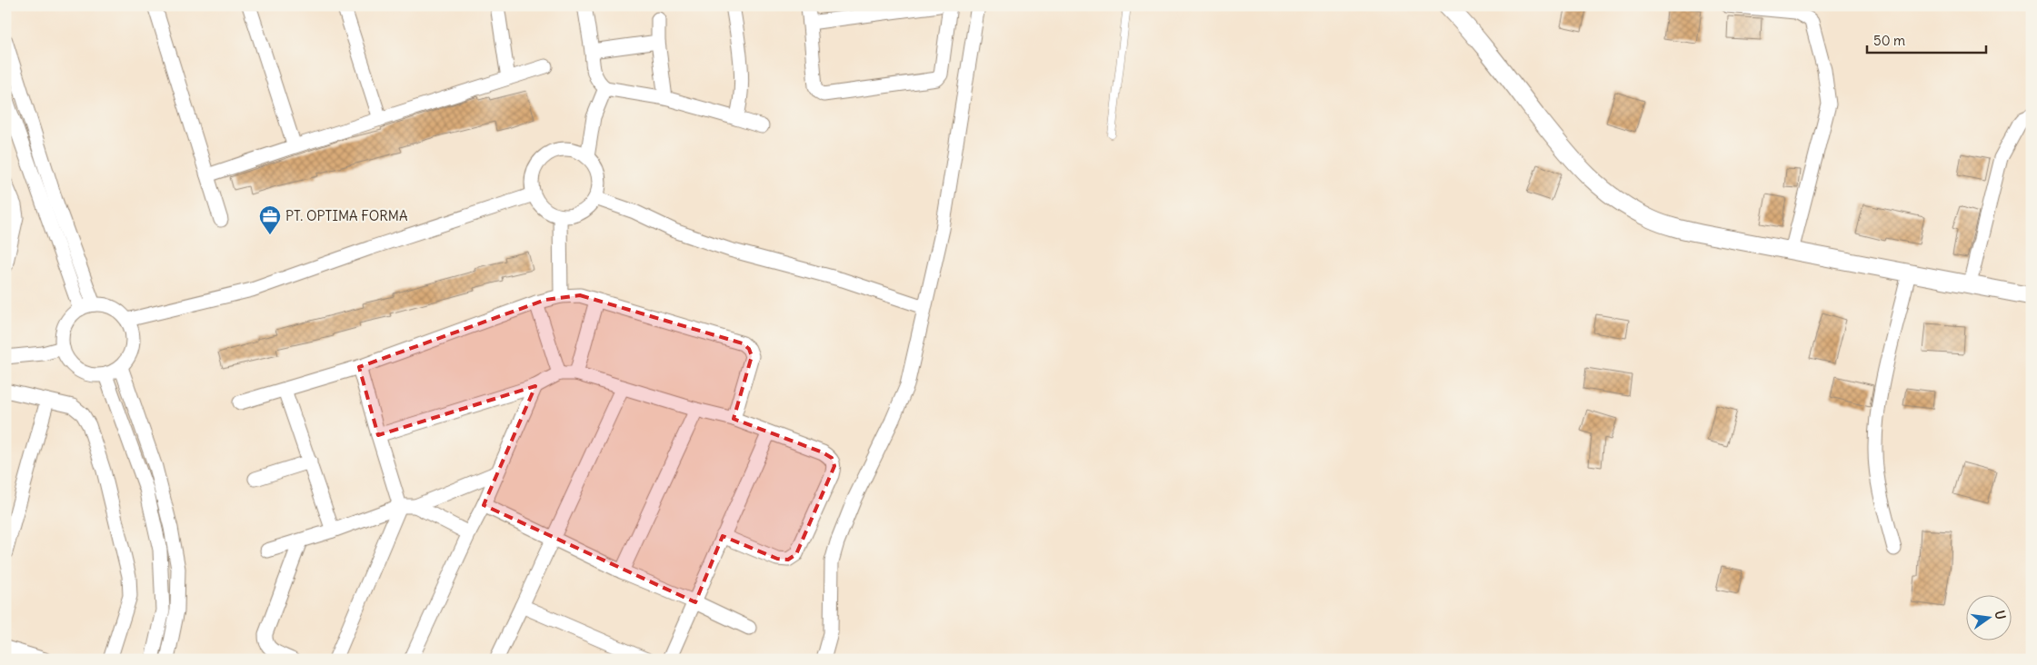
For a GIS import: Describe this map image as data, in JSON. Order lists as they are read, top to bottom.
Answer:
{
  "places": {
    "office": ["PT. OPTIMA FORMA"]
  },
  "scale_bar": "50 m",
  "north": "right"
}
